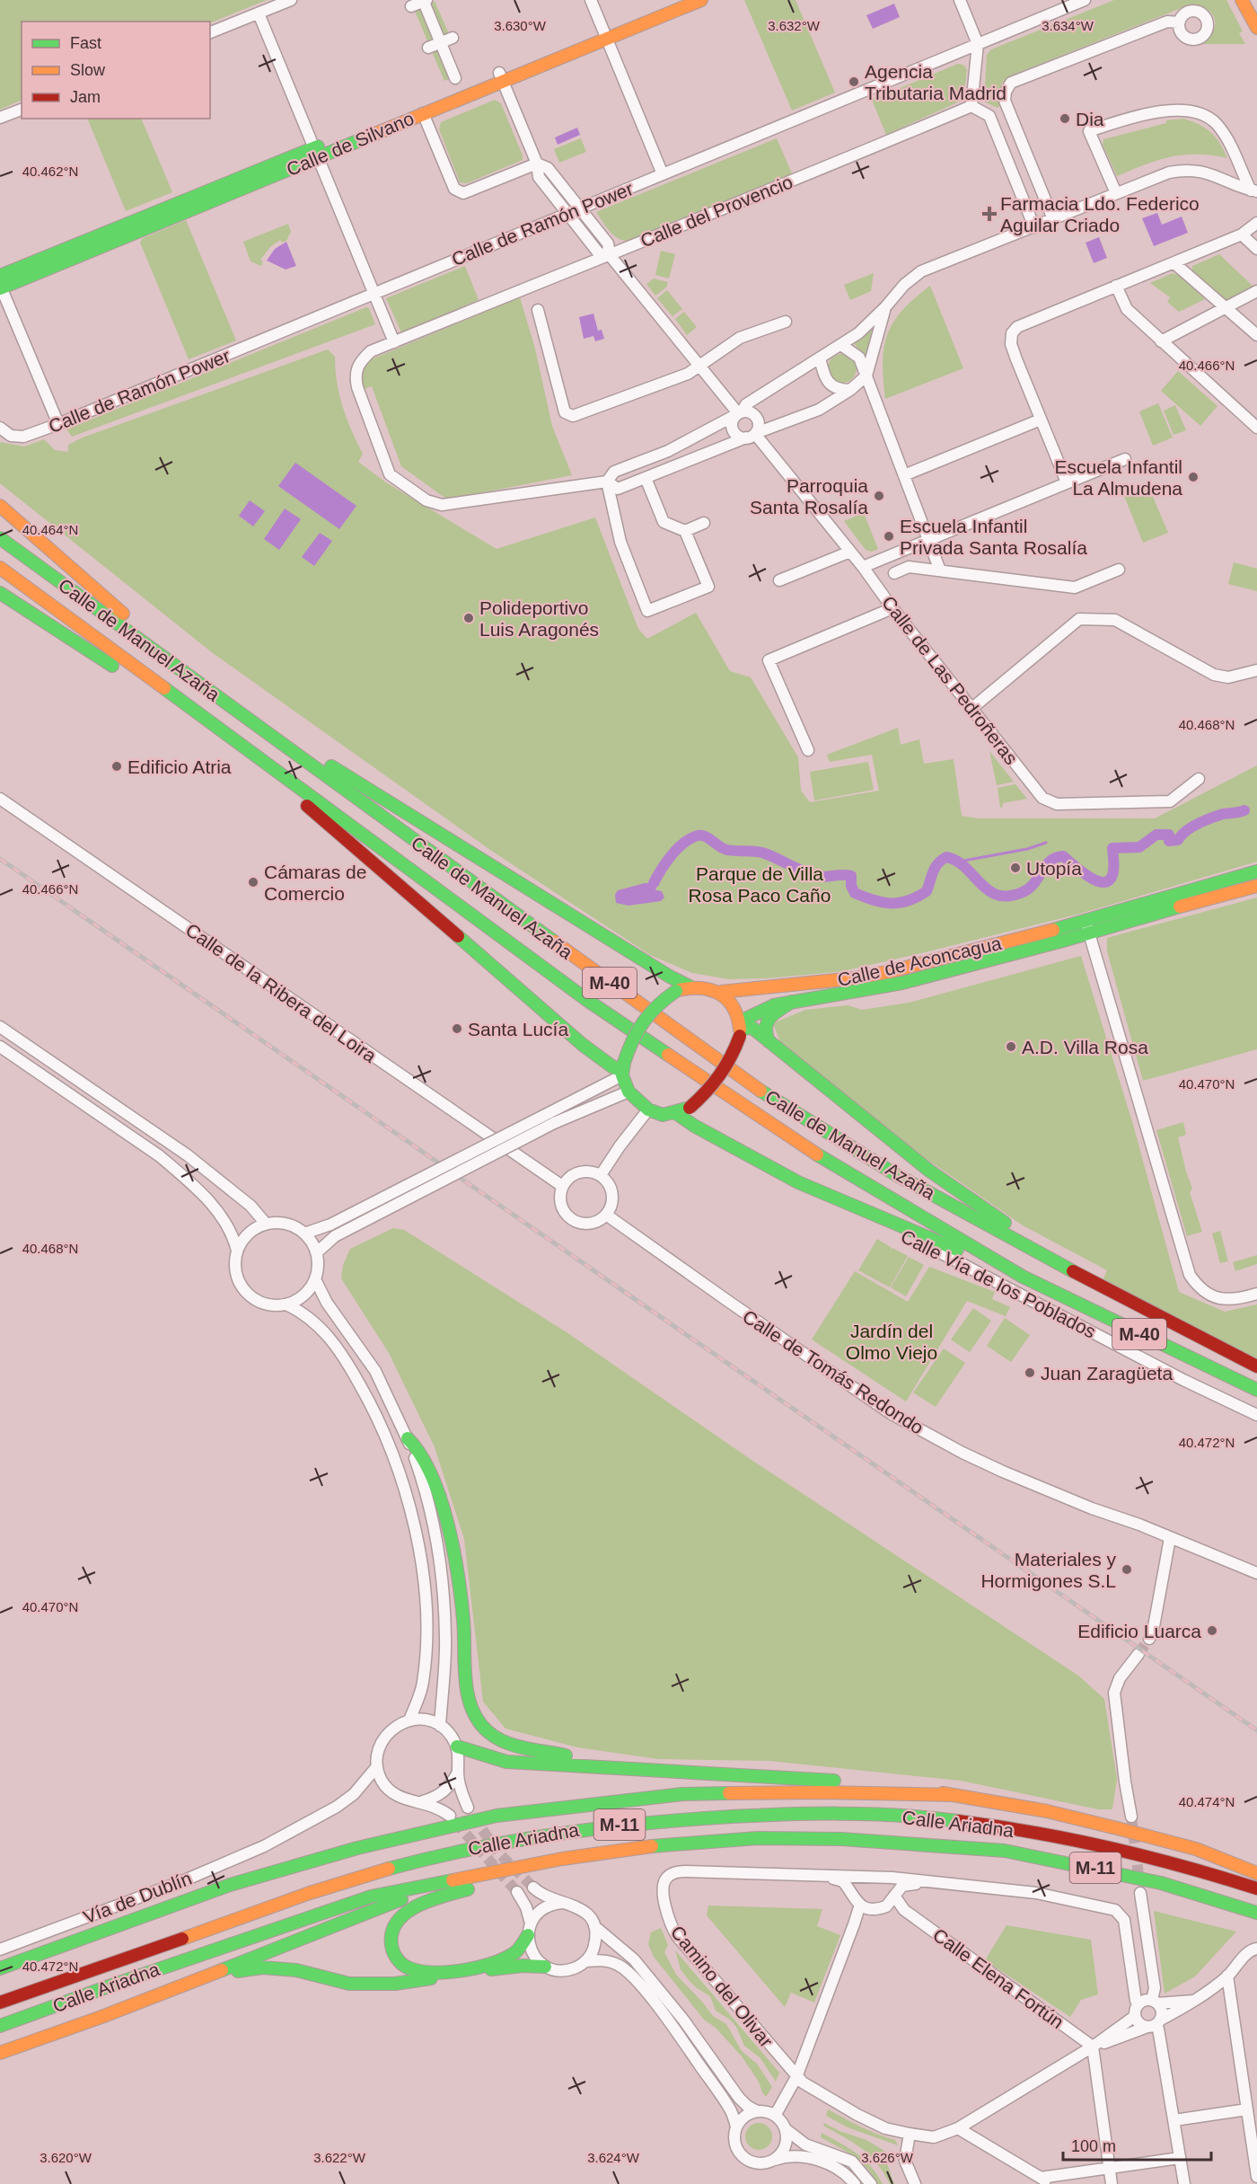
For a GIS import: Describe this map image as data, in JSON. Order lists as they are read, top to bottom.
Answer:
{
  "streets": {
    "main road": [
      "Calle de Silvano",
      "Calle de Manuel Azaña",
      "Calle de Aconcagua",
      "M-40",
      "Calle Ariadna",
      "M-11"
    ],
    "street": [
      "Calle del Provencio",
      "Calle de Ramón Power",
      "Calle de Las Pedroñeras",
      "Calle de la Ribera del Loira",
      "Calle Vía de los Poblados",
      "Calle de Tomás Redondo",
      "Vía de Dublín",
      "Calle Elena Fortún",
      "Camino del Olivar"
    ]
  },
  "crossings": [
    ["Calle de la Ribera del Loira", "Calle de Tomás Redondo"],
    ["Calle Elena Fortún", "Camino del Olivar"]
  ],
  "parks": ["Parque de Villa Rosa Paco Caño", "Jardín del Olmo Viejo"],
  "places": {
    "other": [
      "Agencia Tributaria Madrid",
      "Dia",
      "Escuela Infantil La Almudena",
      "Parroquia Santa Rosalía",
      "Escuela Infantil Privada Santa Rosalía",
      "Polideportivo Luis Aragonés",
      "Edificio Atria",
      "Utopía",
      "Cámaras de Comercio",
      "Santa Lucía",
      "A.D. Villa Rosa",
      "Juan Zaragüeta",
      "Materiales y Hormigones S.L",
      "Edificio Luarca"
    ],
    "health": ["Farmacia Ldo. Federico Aguilar Criado"]
  },
  "legend": ["Fast", "Slow", "Jam"],
  "scale_bar": "100 m",
  "coordinates": [
    "3.630°W",
    "3.632°W",
    "3.634°W",
    "40.462°N",
    "40.466°N",
    "40.464°N",
    "40.468°N",
    "40.470°N",
    "40.472°N",
    "40.474°N",
    "3.620°W",
    "3.622°W",
    "3.624°W",
    "3.626°W"
  ]
}
